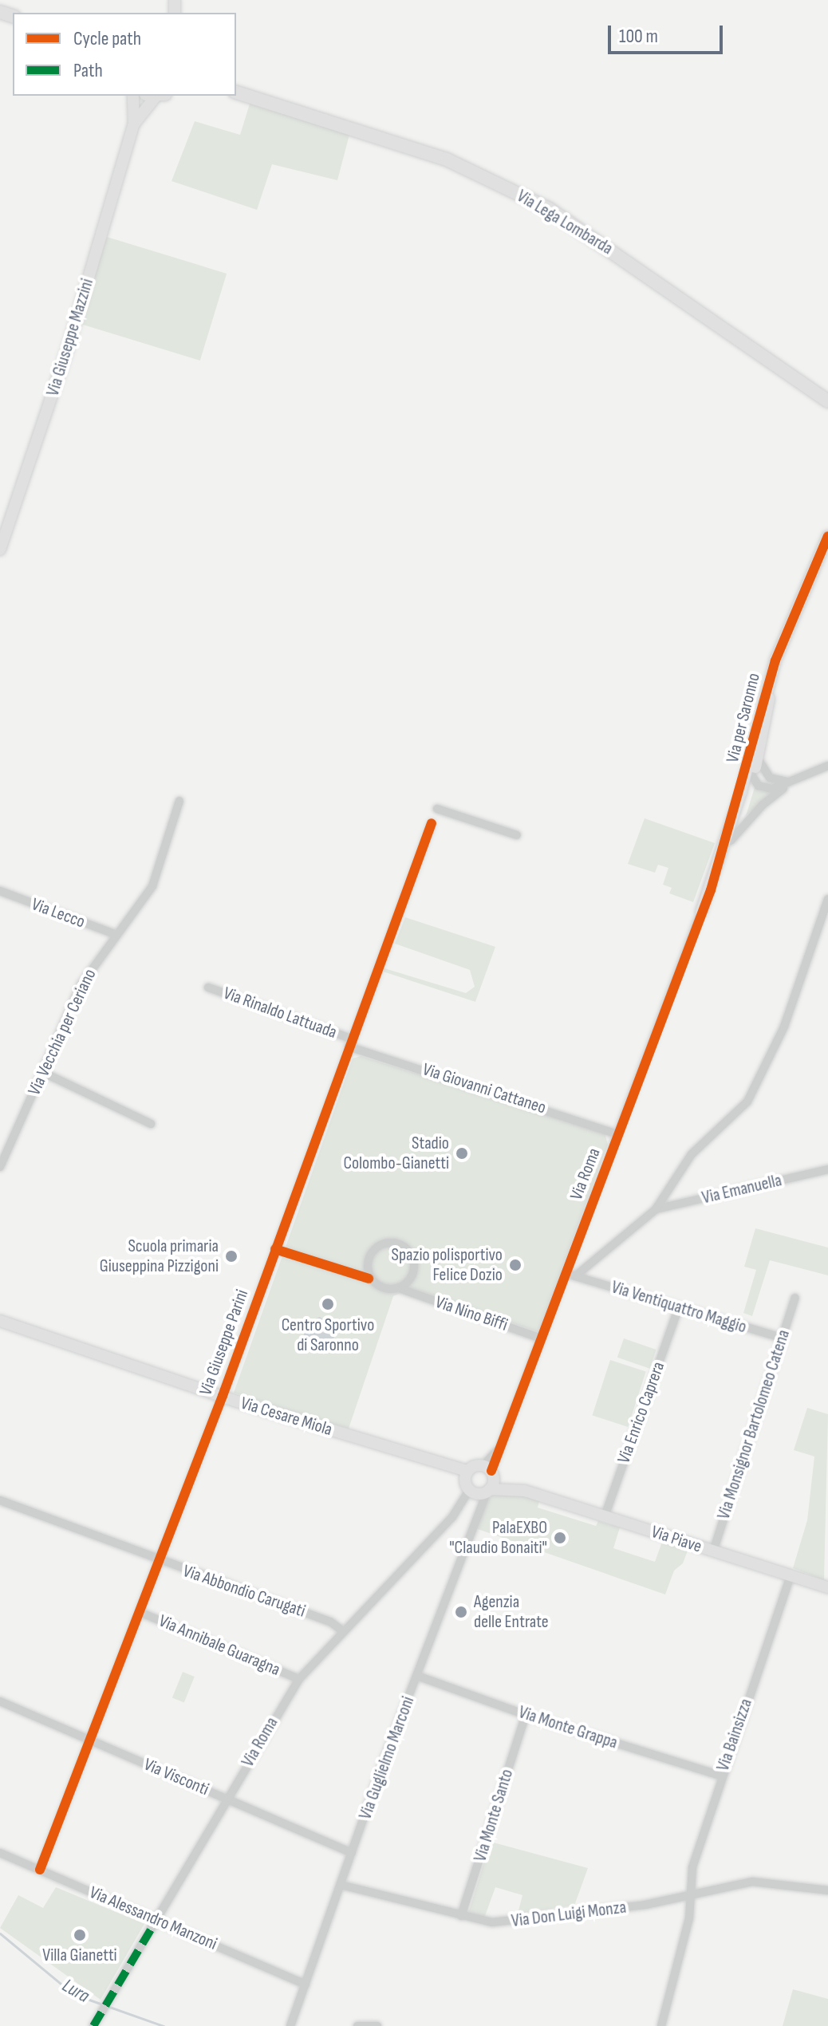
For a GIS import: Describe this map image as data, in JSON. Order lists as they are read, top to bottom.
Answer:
{
  "streets": {
    "main road": ["Via Lega Lombarda"],
    "street": [
      "Via Giuseppe Mazzini",
      "Via per Saronno",
      "Via Lecco",
      "Via Rinaldo Lattuada",
      "Via Vecchia per Ceriano",
      "Via Giovanni Cattaneo",
      "Via Roma",
      "Via Emanuella",
      "Via Ventiquattro Maggio",
      "Via Nino Biffi",
      "Via Giuseppe Parini",
      "Via Enrico Caprera",
      "Via Cesare Miola",
      "Via Monsignor Bartolomeo Catena",
      "Via Piave",
      "Via Abbondio Carugati",
      "Via Annibale Guaragna",
      "Via Monte Grappa",
      "Via Bainsizza",
      "Via Guglielmo Marconi",
      "Via Visconti",
      "Via Monte Santo",
      "Via Don Luigi Monza",
      "Via Alessandro Manzoni"
    ]
  },
  "crossings": [
    ["Via per Saronno", "Via Roma"],
    ["Via Lecco", "Via Vecchia per Ceriano"],
    ["Via Rinaldo Lattuada", "Via Giovanni Cattaneo"],
    ["Via Rinaldo Lattuada", "Via Giuseppe Parini"],
    ["Via Giovanni Cattaneo", "Via Roma"],
    ["Via Giovanni Cattaneo", "Via Giuseppe Parini"],
    ["Via Roma", "Via Ventiquattro Maggio"],
    ["Via Roma", "Via Nino Biffi"],
    ["Via Roma", "Via Piave"],
    ["Via Roma", "Via Abbondio Carugati"],
    ["Via Roma", "Via Annibale Guaragna"],
    ["Via Roma", "Via Visconti"],
    ["Via Roma", "Via Alessandro Manzoni"],
    ["Via Ventiquattro Maggio", "Via Enrico Caprera"],
    ["Via Ventiquattro Maggio", "Via Monsignor Bartolomeo Catena"],
    ["Via Nino Biffi", "Via Giuseppe Parini"],
    ["Via Giuseppe Parini", "Via Cesare Miola"],
    ["Via Giuseppe Parini", "Via Abbondio Carugati"],
    ["Via Giuseppe Parini", "Via Annibale Guaragna"],
    ["Via Giuseppe Parini", "Via Visconti"],
    ["Via Giuseppe Parini", "Via Alessandro Manzoni"],
    ["Via Enrico Caprera", "Via Piave"],
    ["Via Monsignor Bartolomeo Catena", "Via Piave"],
    ["Via Piave", "Via Bainsizza"],
    ["Via Piave", "Via Guglielmo Marconi"],
    ["Via Monte Grappa", "Via Bainsizza"],
    ["Via Monte Grappa", "Via Guglielmo Marconi"],
    ["Via Monte Grappa", "Via Monte Santo"],
    ["Via Bainsizza", "Via Don Luigi Monza"],
    ["Via Guglielmo Marconi", "Via Visconti"],
    ["Via Guglielmo Marconi", "Via Don Luigi Monza"],
    ["Via Guglielmo Marconi", "Via Alessandro Manzoni"],
    ["Via Monte Santo", "Via Don Luigi Monza"]
  ],
  "water": ["Lura"],
  "places": [
    "Stadio Colombo-Gianetti",
    "Scuola primaria Giuseppina Pizzigoni",
    "Spazio polisportivo Felice Dozio",
    "Centro Sportivo di Saronno",
    "PalaEXBO \"Claudio Bonaiti\"",
    "Agenzia delle Entrate",
    "Villa Gianetti"
  ],
  "legend": ["Cycle path", "Path"],
  "scale_bar": "100 m"
}
